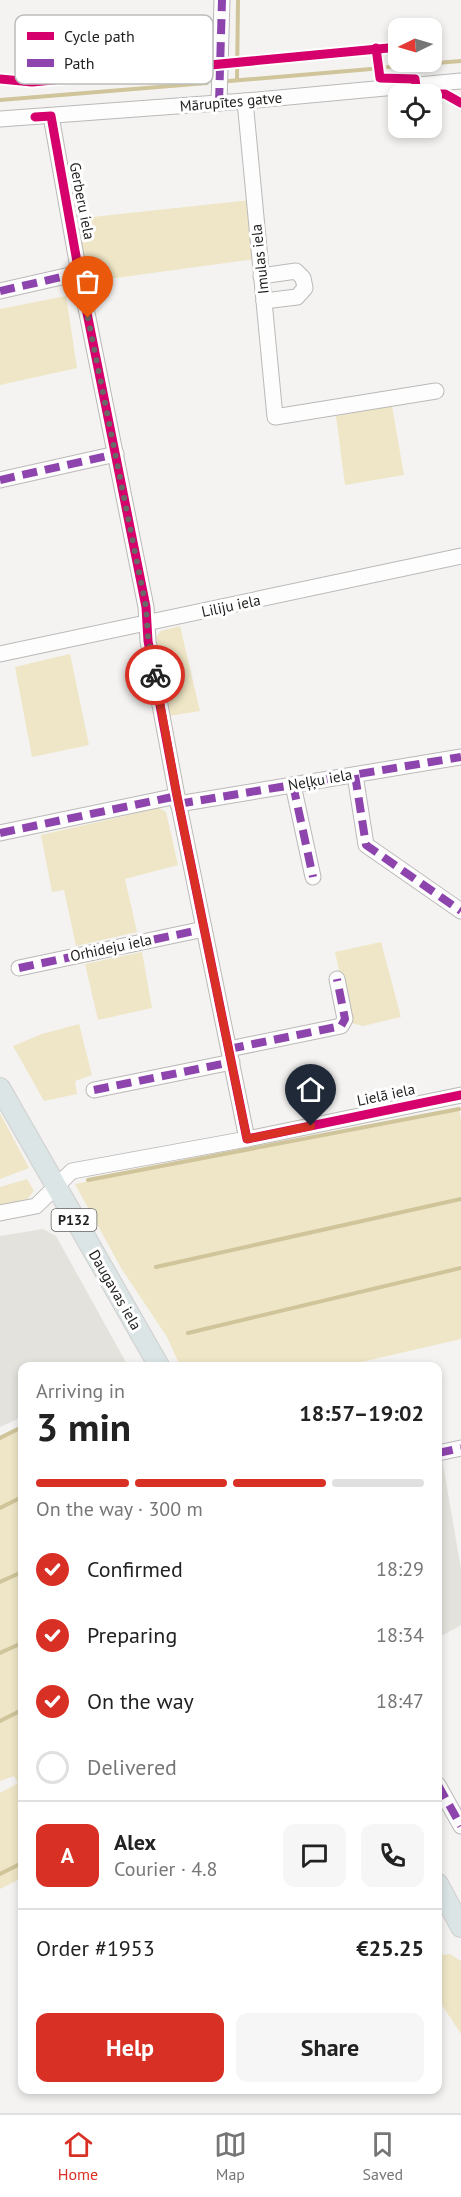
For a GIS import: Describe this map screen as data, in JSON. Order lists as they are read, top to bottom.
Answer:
{
  "streets": {
    "main road": ["P132", "Daugavas iela"],
    "street": [
      "Mārupītes gatve",
      "Gerberu iela",
      "Imulas iela",
      "Liliju iela",
      "Neļķu iela",
      "Orhideju iela",
      "Lielā iela"
    ]
  },
  "crossings": [
    ["Mārupītes gatve", "Gerberu iela"],
    ["Mārupītes gatve", "Imulas iela"],
    ["Gerberu iela", "Liliju iela"],
    ["Gerberu iela", "Neļķu iela"],
    ["Gerberu iela", "Orhideju iela"],
    ["Gerberu iela", "Lielā iela"],
    ["Lielā iela", "Daugavas iela"]
  ],
  "legend": ["Cycle path", "Path"],
  "north": "left",
  "page": {
    "heading": ["3 min", "Arriving in", "18:57–19:02"],
    "panel": [
      "Alex",
      "Courier · 4.8",
      "Order #1953",
      "€25.25"
    ],
    "bar": "On the way · 300 m",
    "list": [
      ["Confirmed", "18:29"],
      ["Preparing", "18:34"],
      ["On the way", "18:47"],
      "Delivered"
    ],
    "round": "A",
    "buttons": ["Help", "Share"],
    "tabs": ["Home", "Map", "Saved"]
  }
}
